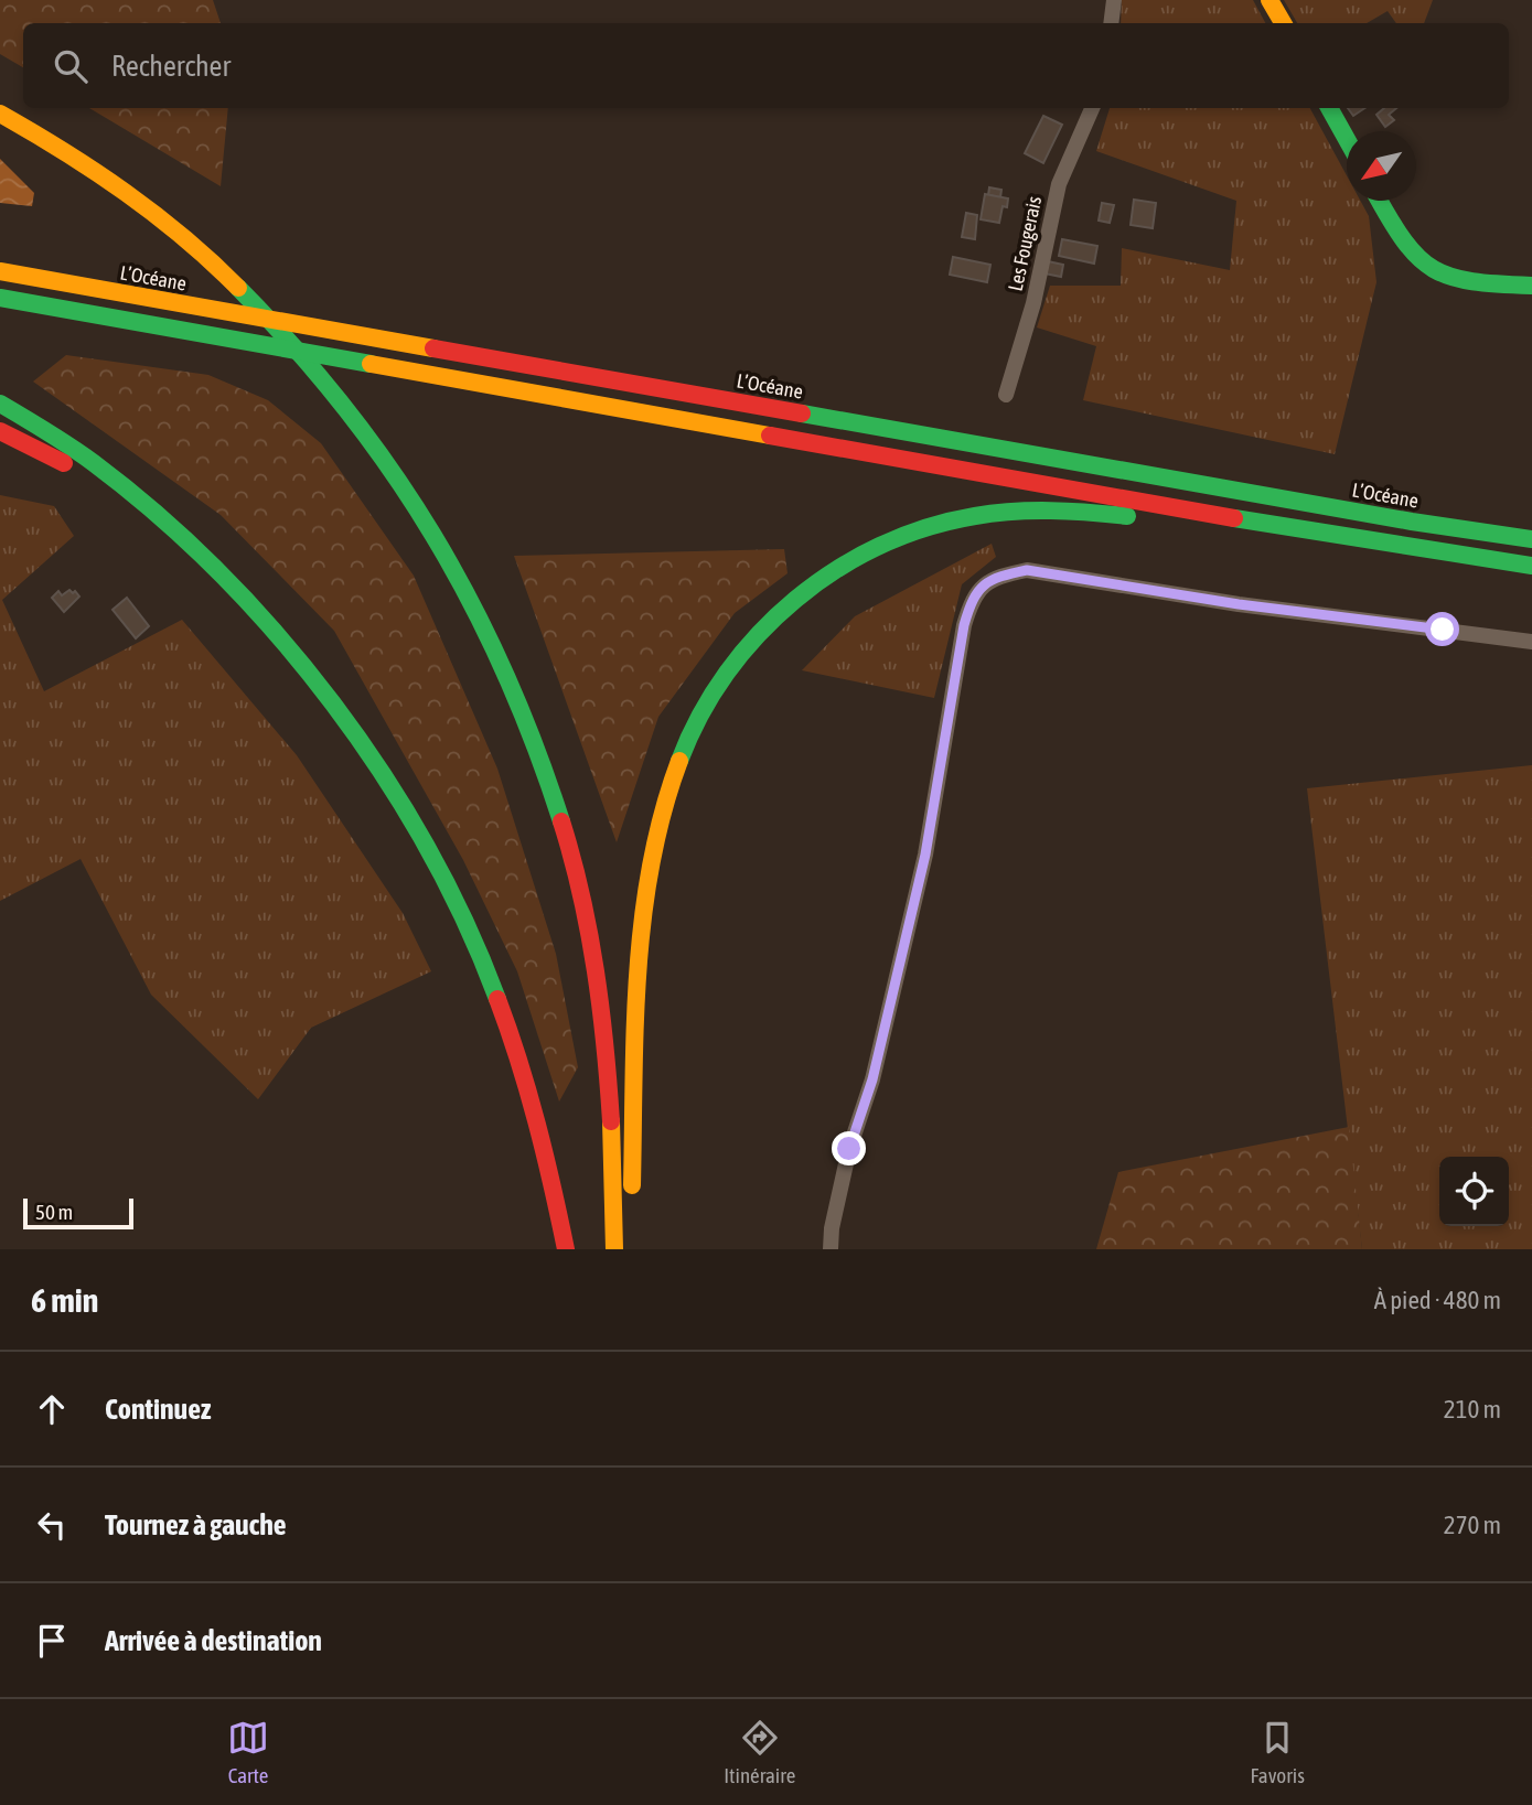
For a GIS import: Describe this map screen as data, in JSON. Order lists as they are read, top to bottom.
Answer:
{
  "streets": {
    "main road": ["L’Océane"],
    "street": ["Les Fougerais"]
  },
  "scale_bar": "50 m",
  "north": "bottom left",
  "page": {
    "search": "Rechercher",
    "scale": "50 m",
    "heading": ["6 min", "À pied · 480 m"],
    "list": [
      ["Continuez", "210 m"],
      ["Tournez à gauche", "270 m"],
      "Arrivée à destination"
    ],
    "nav": ["Carte", "Itinéraire", "Favoris"]
  }
}
